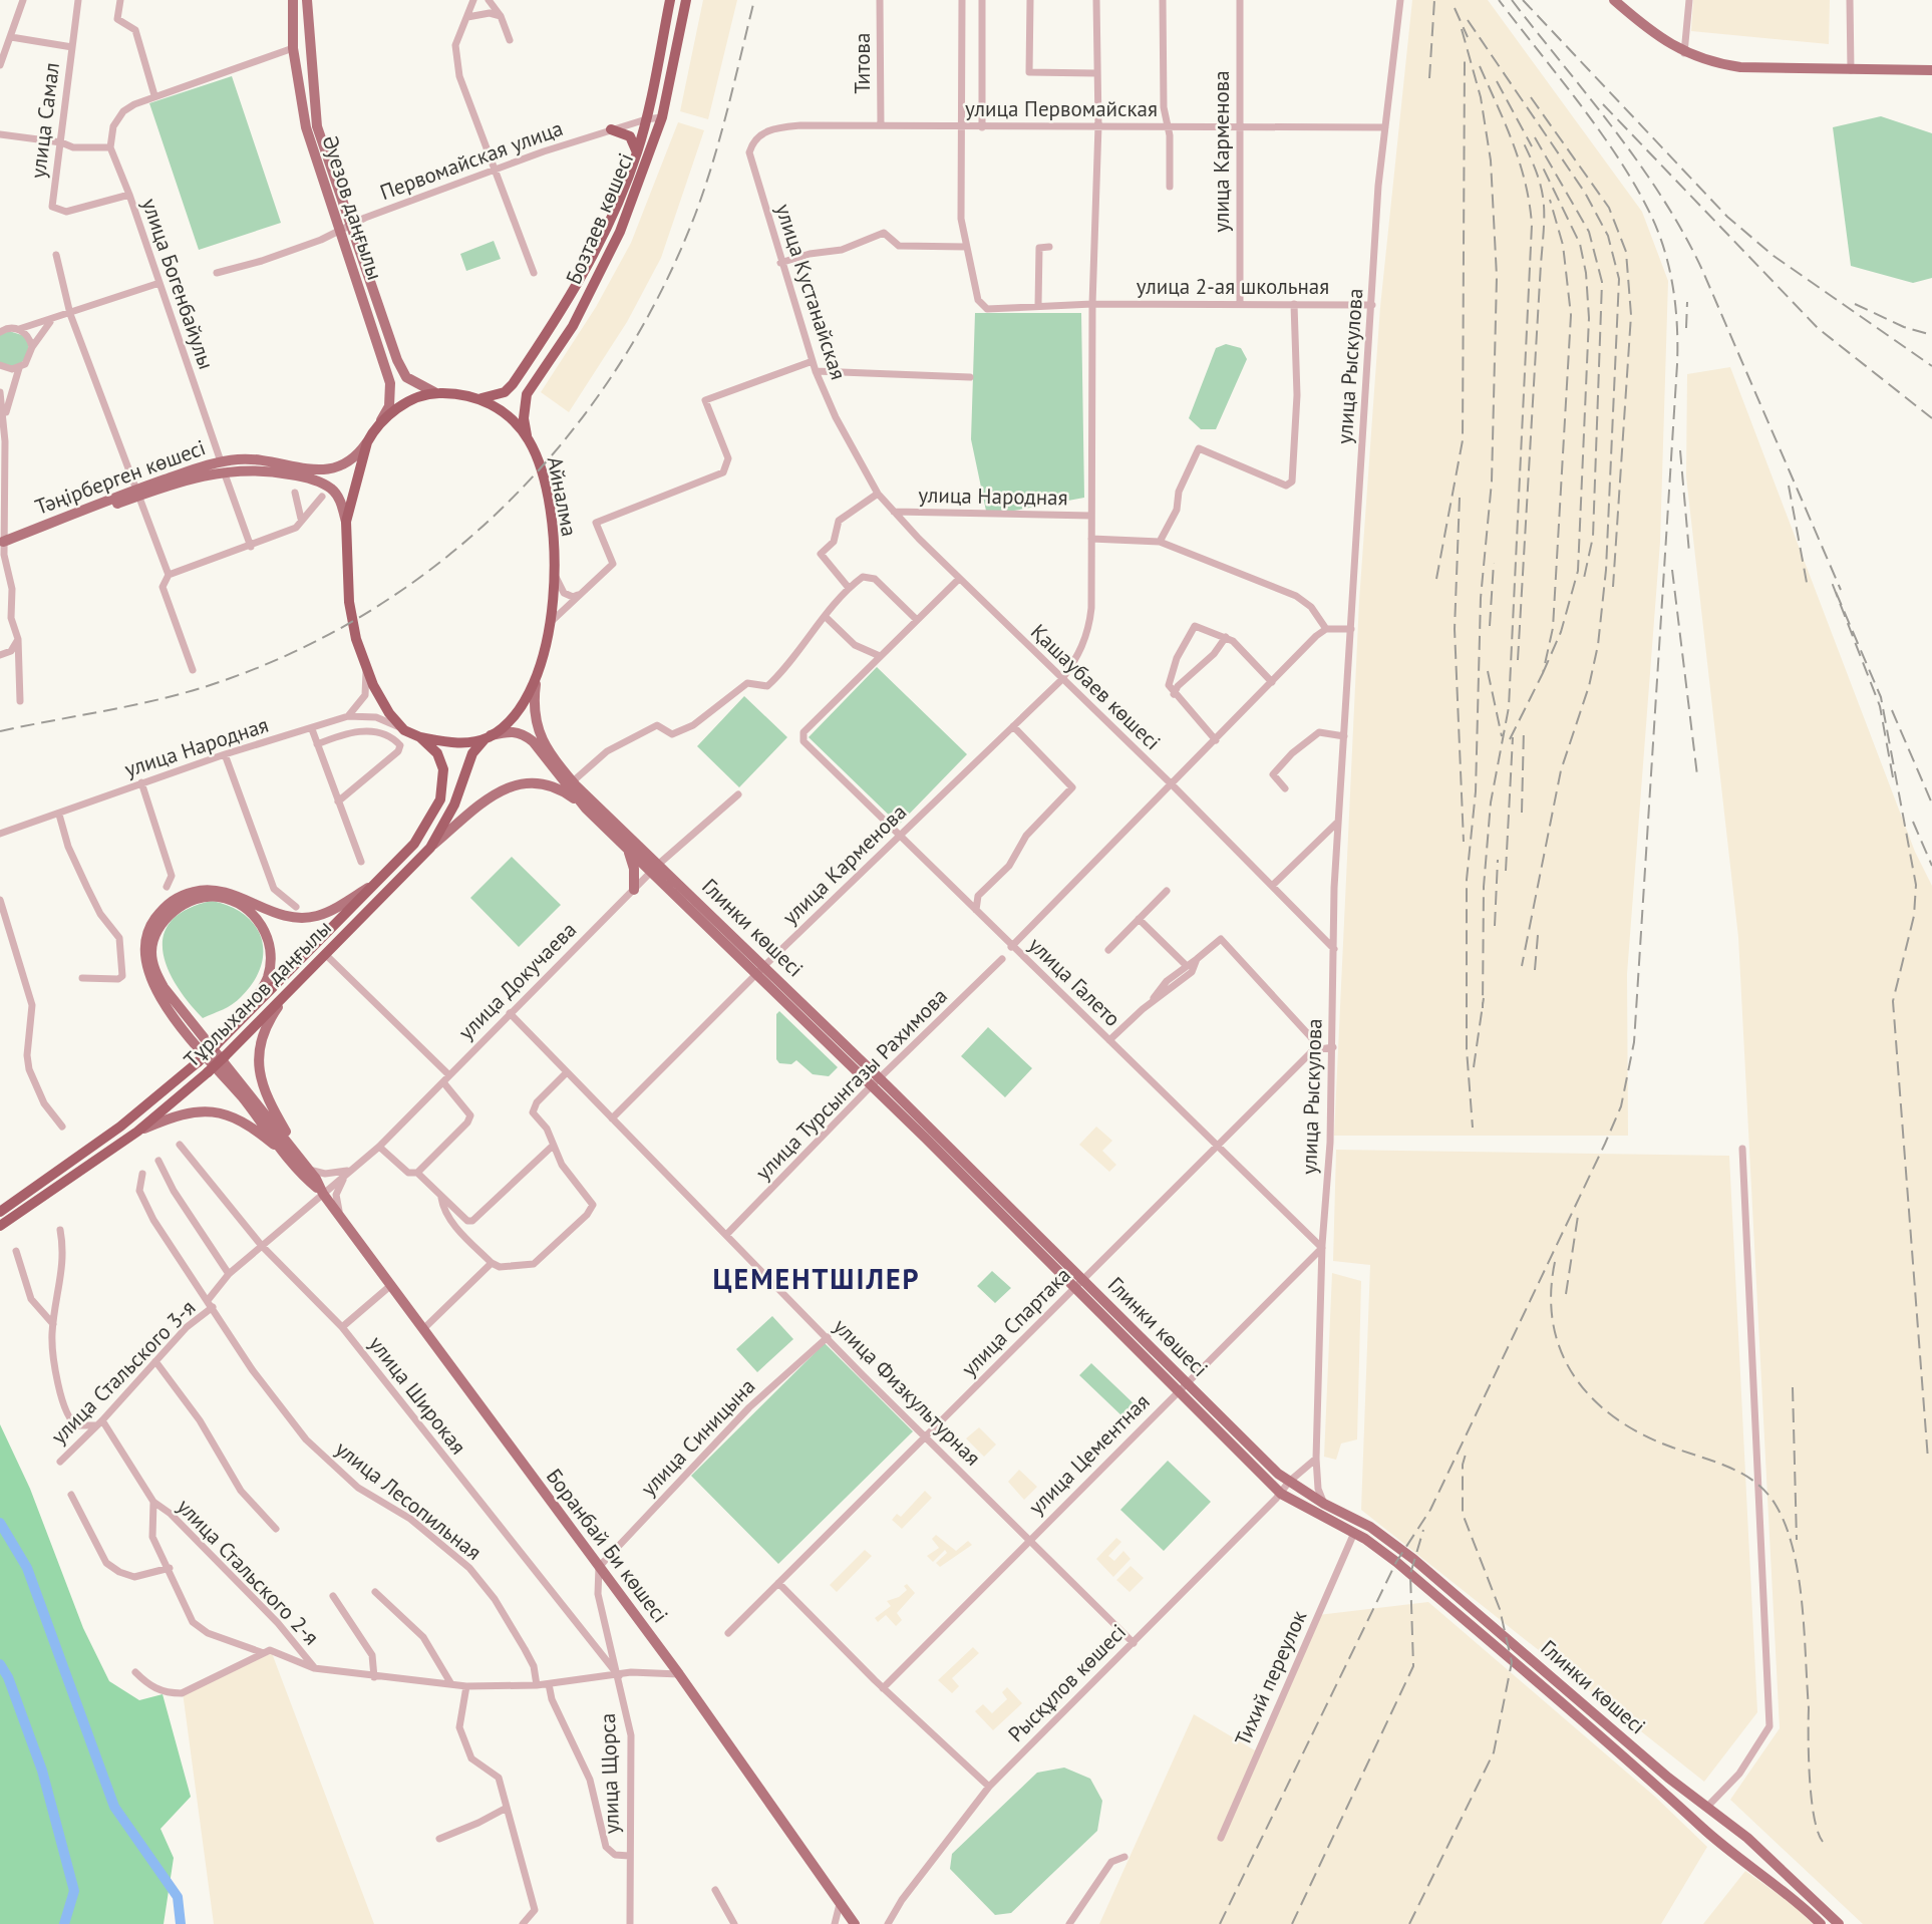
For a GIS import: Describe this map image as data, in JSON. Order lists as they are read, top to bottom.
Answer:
{
  "streets": {
    "highway": ["Бозтаев көшесі", "Айналма", "Тұрлыханов даңғылы"],
    "main road": [
      "Әуезов даңғылы",
      "Тәңірберген көшесі",
      "Глинки көшесі",
      "Боранбай Би көшесі"
    ],
    "street": [
      "Титова",
      "улица Первомайская",
      "улица Самал",
      "улица Карменова",
      "Первомайская улица",
      "улица Богенбайулы",
      "улица 2-ая школьная",
      "улица Кустанайская",
      "улица Рыскулова",
      "улица Народная",
      "Қашаубаев көшесі",
      "улица Докучаева",
      "улица Галето",
      "улица Турсынгазы Рахимова",
      "улица Спартака",
      "улица Стальского 3-я",
      "улица Физкультурная",
      "улица Широкая",
      "улица Синицына",
      "улица Цементная",
      "улица Лесопильная",
      "улица Стальского 2-я",
      "Тихий переулок",
      "Рысқұлов көшесі",
      "улица Щорса"
    ]
  },
  "crossings": [
    ["Титова", "улица Первомайская"],
    ["улица Первомайская", "улица Карменова"],
    ["улица Первомайская", "улица Кустанайская"],
    ["улица Первомайская", "улица Рыскулова"],
    ["улица Самал", "улица Богенбайулы"],
    ["улица Карменова", "улица 2-ая школьная"],
    ["улица Карменова", "улица Народная"],
    ["улица Карменова", "Қашаубаев көшесі"],
    ["улица Карменова", "Глинки көшесі"],
    ["улица Карменова", "улица Галето"],
    ["улица Карменова", "улица Физкультурная"],
    ["Первомайская улица", "Әуезов даңғылы"],
    ["Первомайская улица", "Бозтаев көшесі"],
    ["Әуезов даңғылы", "Айналма"],
    ["Бозтаев көшесі", "Айналма"],
    ["улица Богенбайулы", "Тәңірберген көшесі"],
    ["улица 2-ая школьная", "улица Рыскулова"],
    ["улица Кустанайская", "Қашаубаев көшесі"],
    ["улица Рыскулова", "Қашаубаев көшесі"],
    ["улица Рыскулова", "Глинки көшесі"],
    ["улица Рыскулова", "улица Галето"],
    ["улица Рыскулова", "улица Цементная"],
    ["Айналма", "Глинки көшесі"],
    ["Айналма", "Тұрлыханов даңғылы"],
    ["улица Народная", "Қашаубаев көшесі"],
    ["Глинки көшесі", "улица Докучаева"],
    ["Глинки көшесі", "Тұрлыханов даңғылы"],
    ["Глинки көшесі", "улица Турсынгазы Рахимова"],
    ["Глинки көшесі", "улица Спартака"],
    ["Глинки көшесі", "улица Цементная"],
    ["Глинки көшесі", "Тихий переулок"],
    ["Глинки көшесі", "Рысқұлов көшесі"],
    ["улица Докучаева", "улица Стальского 3-я"],
    ["улица Докучаева", "улица Физкультурная"],
    ["улица Докучаева", "Боранбай Би көшесі"],
    ["улица Галето", "улица Спартака"],
    ["улица Галето", "улица Цементная"],
    ["улица Турсынгазы Рахимова", "улица Физкультурная"],
    ["улица Спартака", "улица Физкультурная"],
    ["улица Стальского 3-я", "улица Широкая"],
    ["улица Стальского 3-я", "улица Лесопильная"],
    ["улица Стальского 3-я", "Боранбай Би көшесі"],
    ["улица Стальского 3-я", "улица Стальского 2-я"],
    ["улица Физкультурная", "улица Синицына"],
    ["улица Физкультурная", "улица Цементная"],
    ["улица Физкультурная", "Рысқұлов көшесі"],
    ["улица Широкая", "улица Щорса"],
    ["улица Синицына", "Боранбай Би көшесі"],
    ["улица Синицына", "улица Щорса"],
    ["Боранбай Би көшесі", "улица Щорса"]
  ],
  "districts": ["ЦЕМЕНТШІЛЕР"]
}
